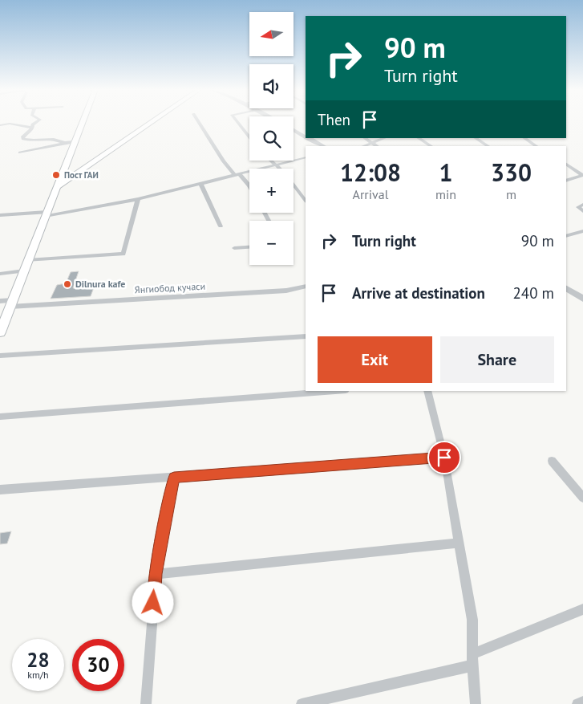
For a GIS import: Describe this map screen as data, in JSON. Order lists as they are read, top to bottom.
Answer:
{
  "streets": {
    "street": ["Янгиобод кучаси"]
  },
  "places": ["Пост ГАИ", "Dilnura kafe"],
  "north": "left",
  "page": {
    "map_buttons": ["+", "−"],
    "turn": ["90 m", "Turn right"],
    "then": "Then",
    "eta": [
      "12:08",
      "Arrival",
      "1",
      "min",
      "330",
      "m"
    ],
    "list": [
      {
        "name": "Turn right",
        "value": "90 m"
      },
      {
        "name": "Arrive at destination",
        "value": "240 m"
      }
    ],
    "buttons": ["Exit", "Share"],
    "speed": "28 km/h",
    "limit": "30"
  }
}
